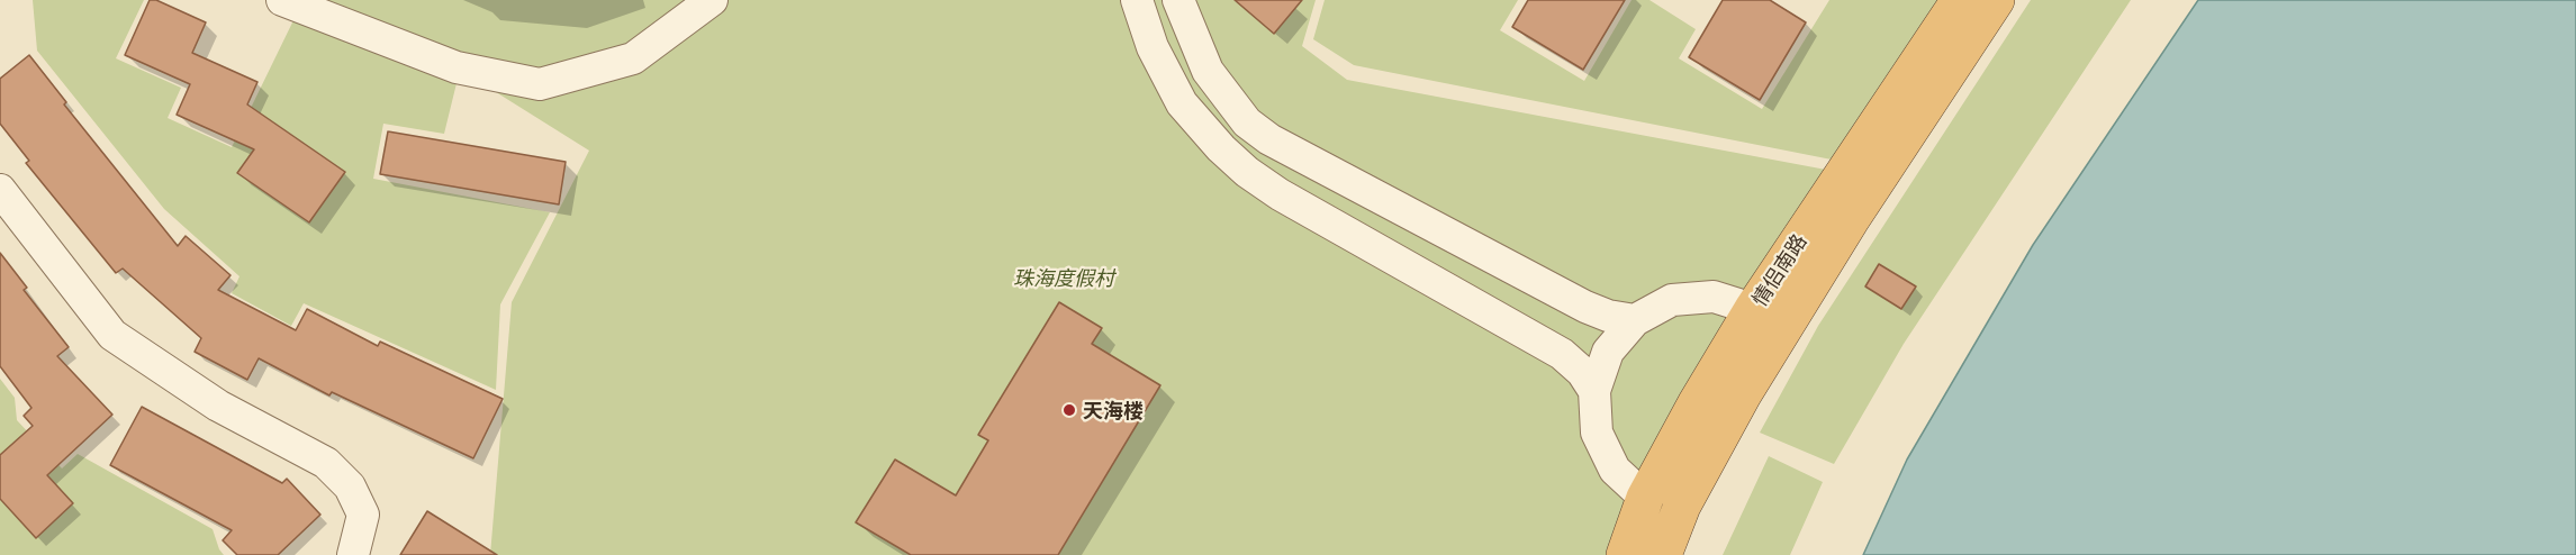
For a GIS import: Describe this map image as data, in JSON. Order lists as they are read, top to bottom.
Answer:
{
  "streets": {
    "highway": ["情侣南路"]
  },
  "parks": ["珠海度假村"],
  "places": ["天海楼"]
}
